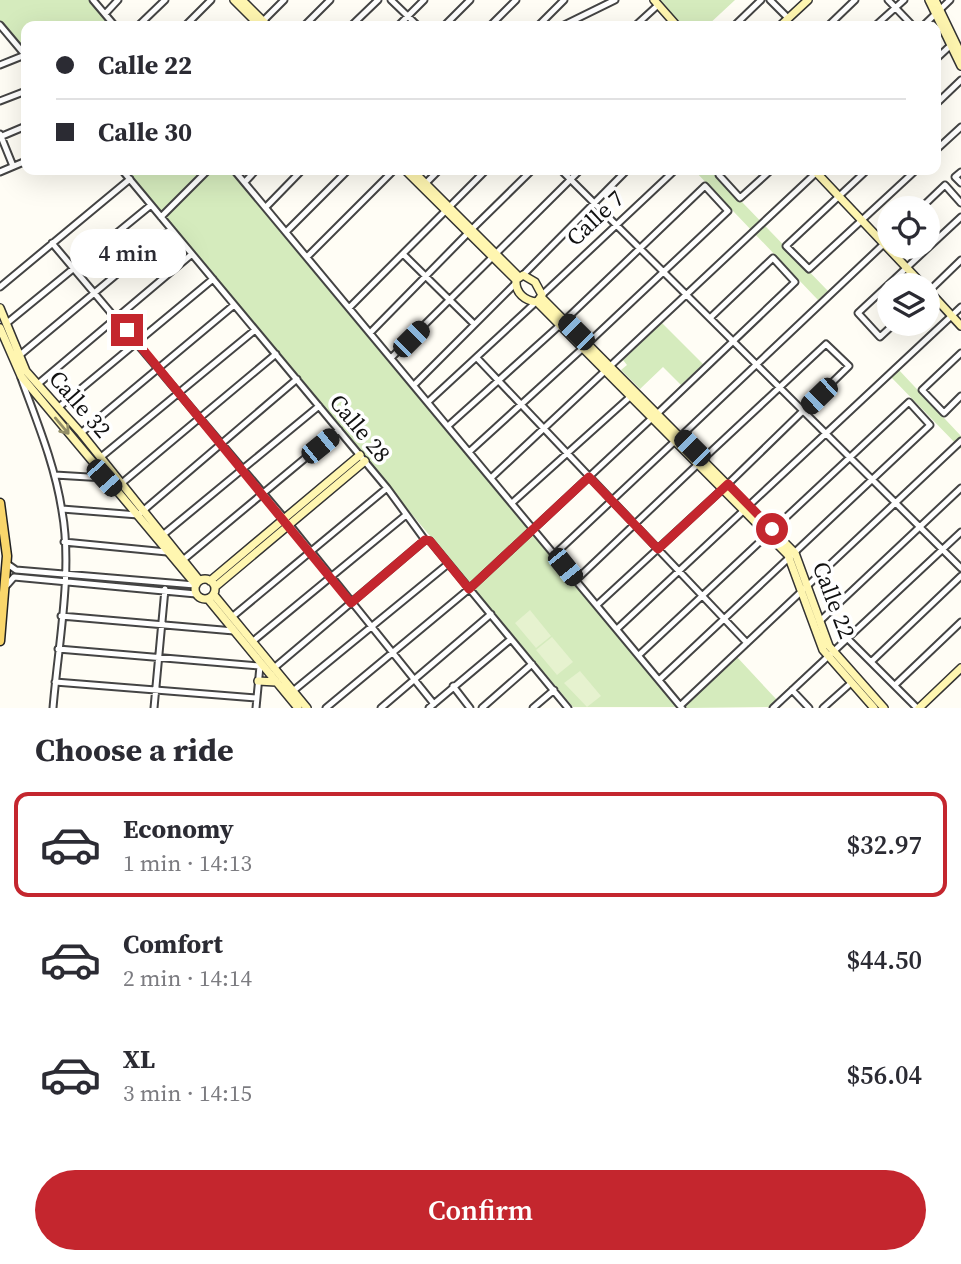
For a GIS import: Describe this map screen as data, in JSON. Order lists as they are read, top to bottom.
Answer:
{
  "streets": {
    "street": [
      "Calle 7",
      "Calle 32",
      "Calle 28",
      "Calle 22"
    ]
  },
  "crossings": [
    ["Calle 7", "Calle 22"]
  ],
  "page": {
    "banner": ["Calle 22", "Calle 30"],
    "bubble": "4 min",
    "heading": "Choose a ride",
    "list": [
      {
        "name": "Economy",
        "note": "1 min · 14:13",
        "value": "$32.97"
      },
      {
        "name": "Comfort",
        "note": "2 min · 14:14",
        "value": "$44.50"
      },
      {
        "name": "XL",
        "note": "3 min · 14:15",
        "value": "$56.04"
      }
    ],
    "buttons": "Confirm"
  }
}
